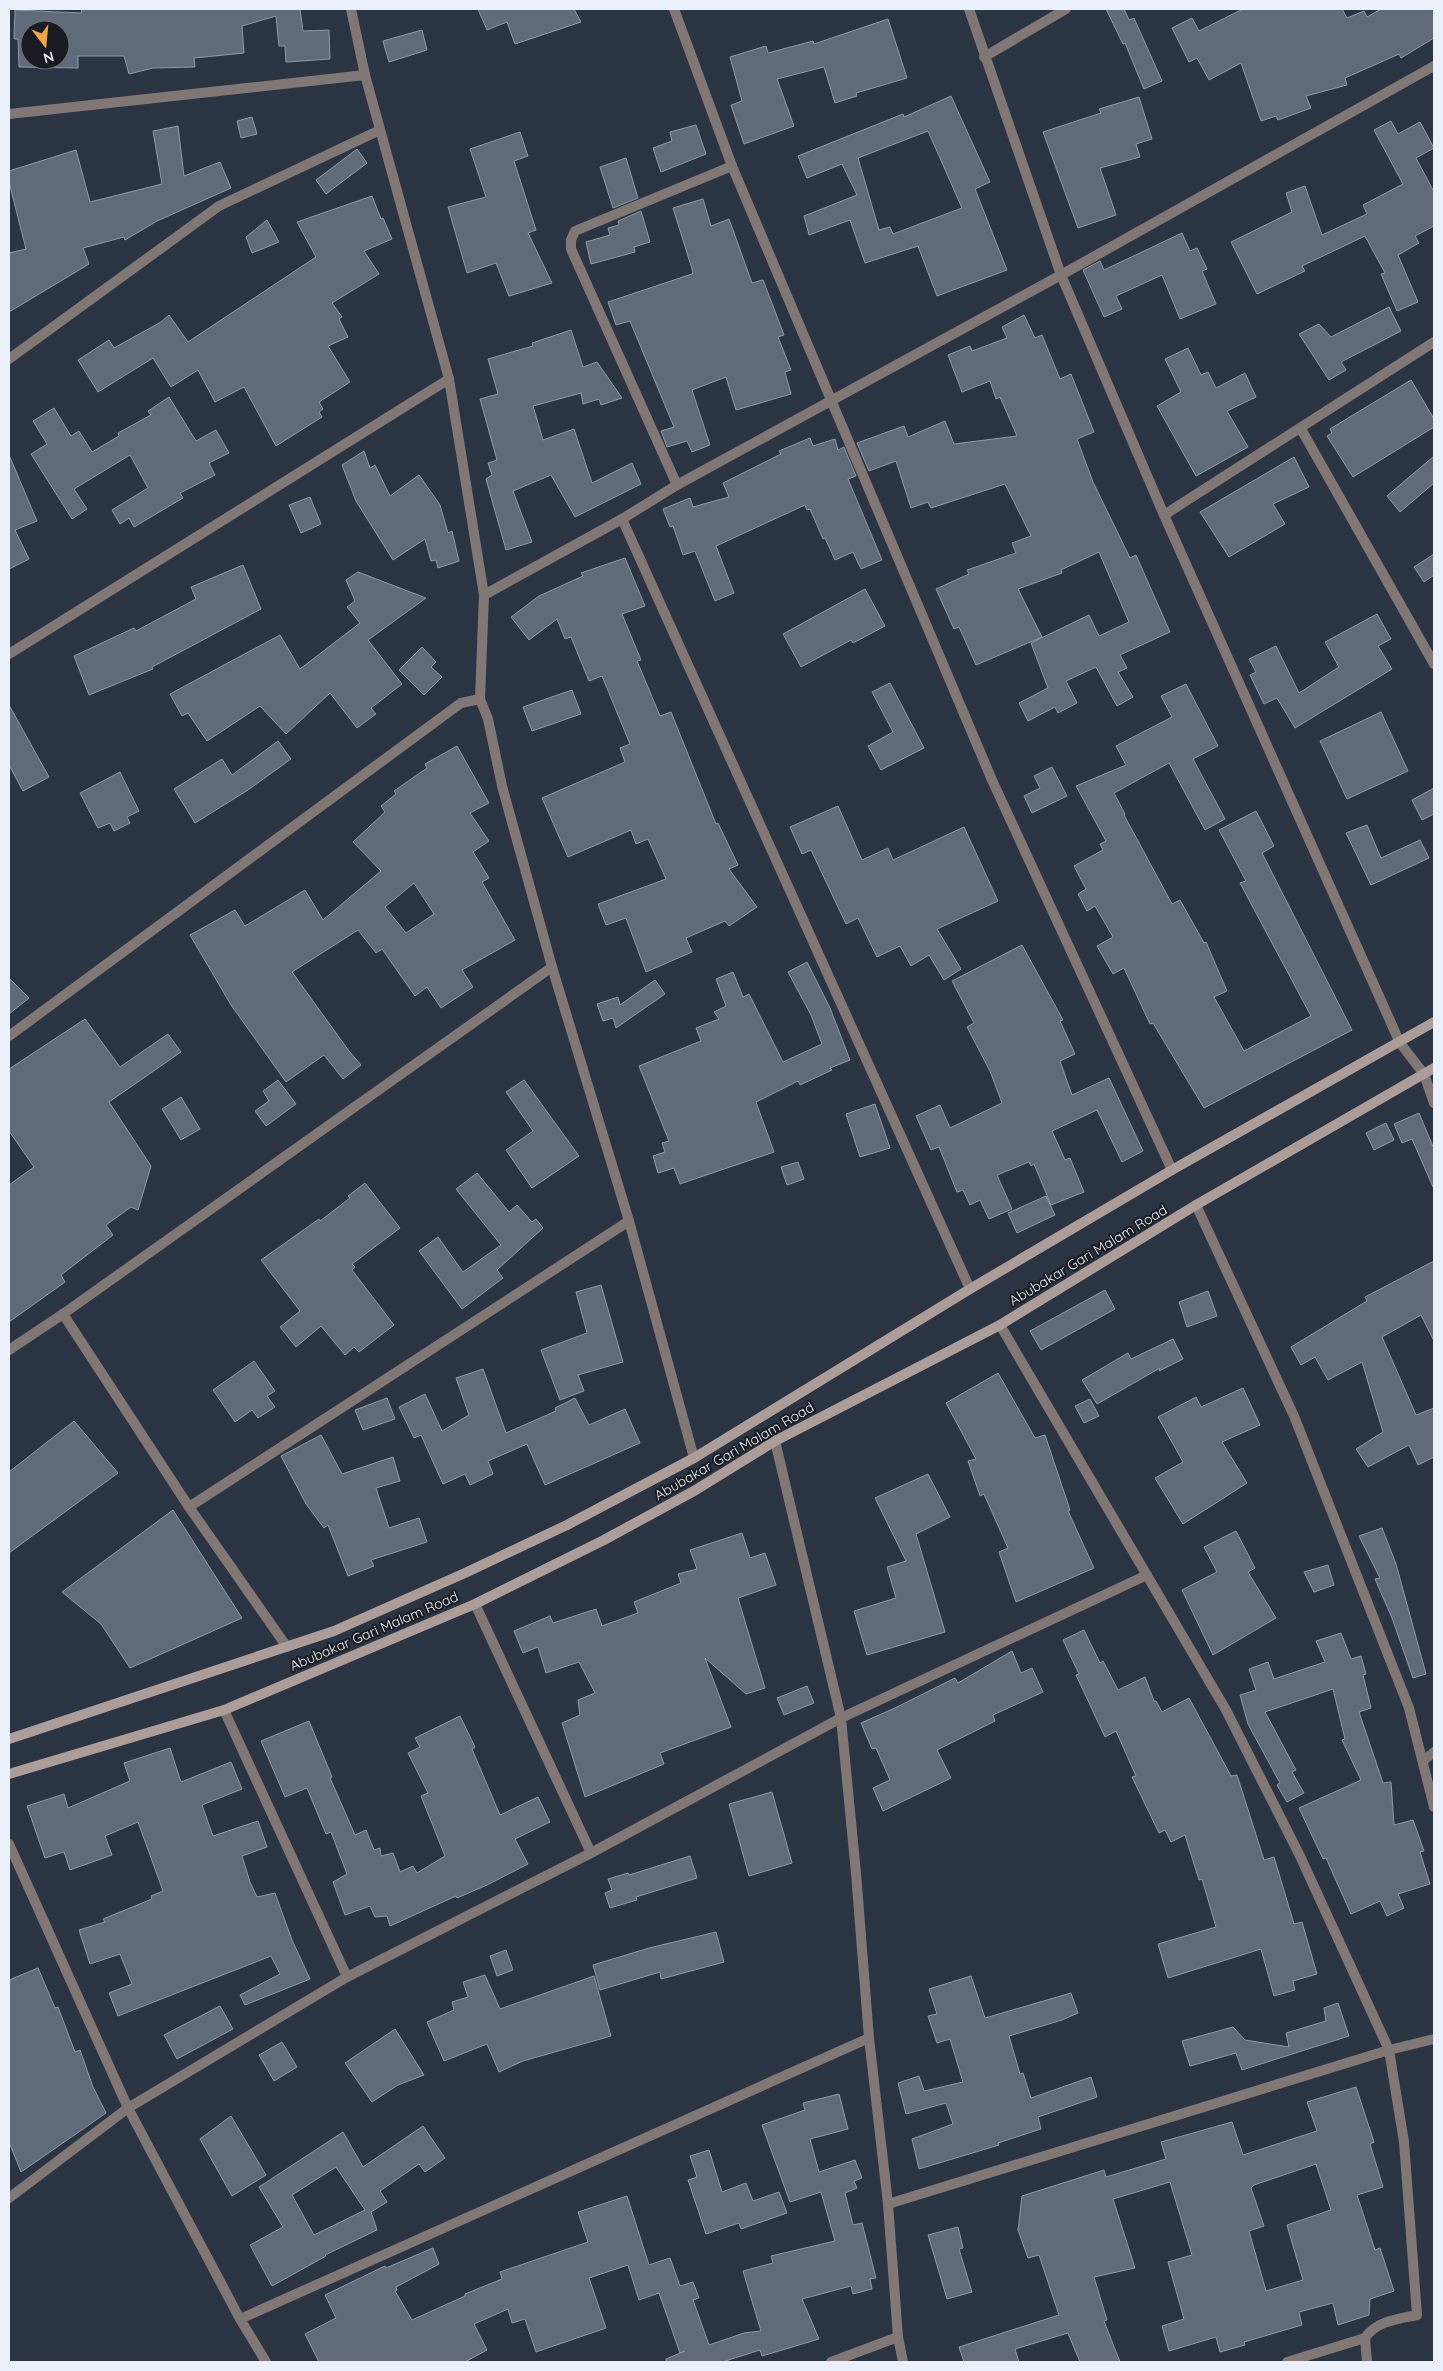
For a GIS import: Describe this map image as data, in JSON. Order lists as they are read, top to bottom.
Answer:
{
  "streets": {
    "street": ["Abubakar Gari Malam Road"]
  },
  "north": "bottom"
}
